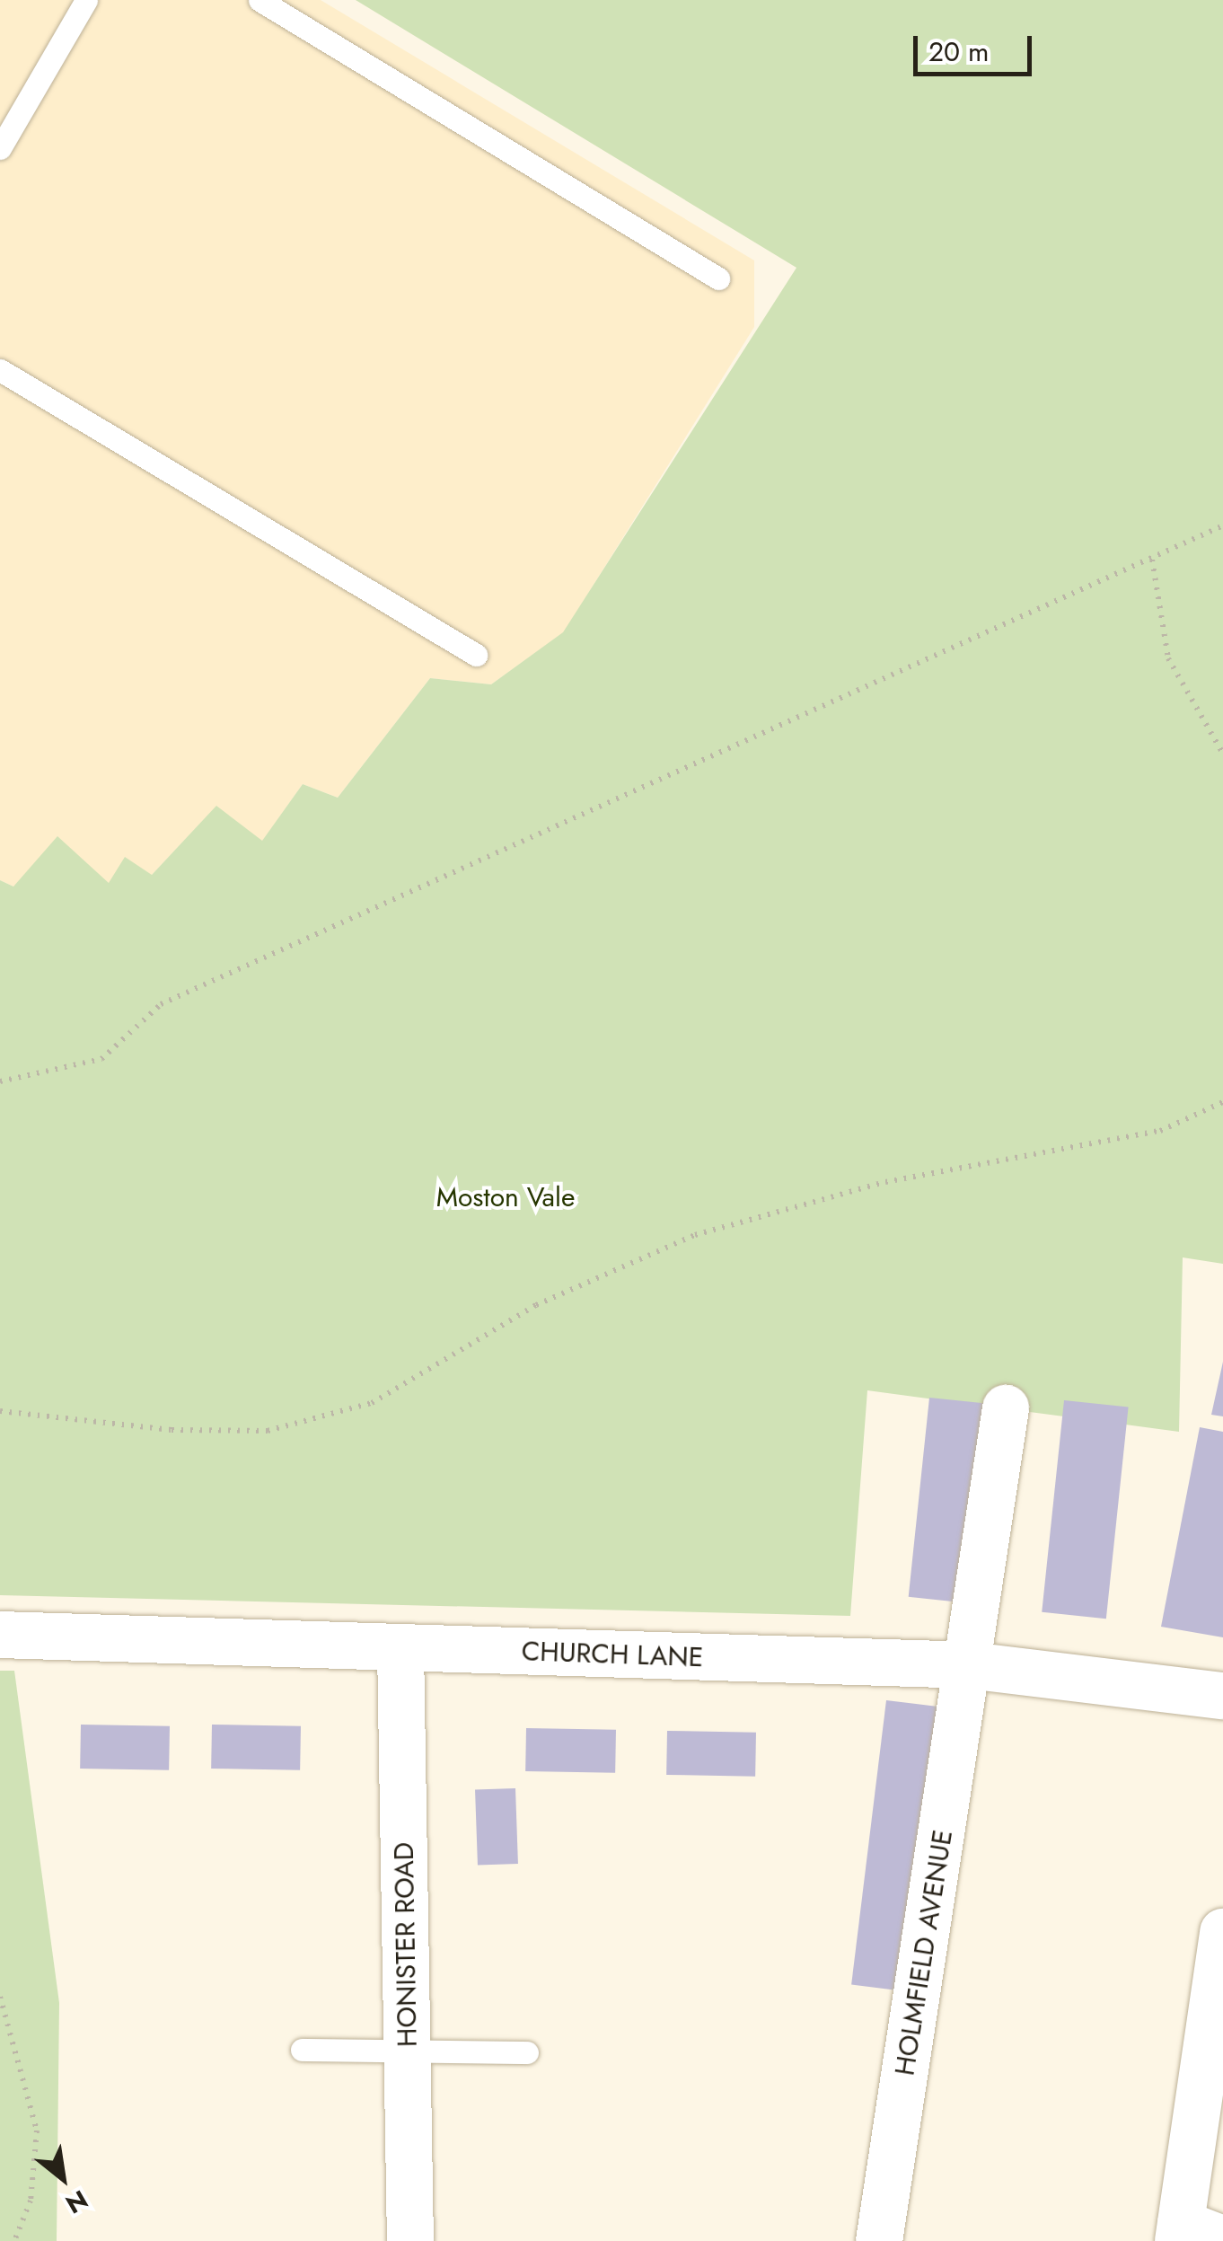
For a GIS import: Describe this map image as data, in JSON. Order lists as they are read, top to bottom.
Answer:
{
  "streets": {
    "street": ["CHURCH LANE", "HONISTER ROAD", "HOLMFIELD AVENUE"]
  },
  "crossings": [
    ["CHURCH LANE", "HONISTER ROAD"],
    ["CHURCH LANE", "HOLMFIELD AVENUE"]
  ],
  "parks": ["Moston Vale"],
  "scale_bar": "20 m",
  "north": "bottom right"
}
